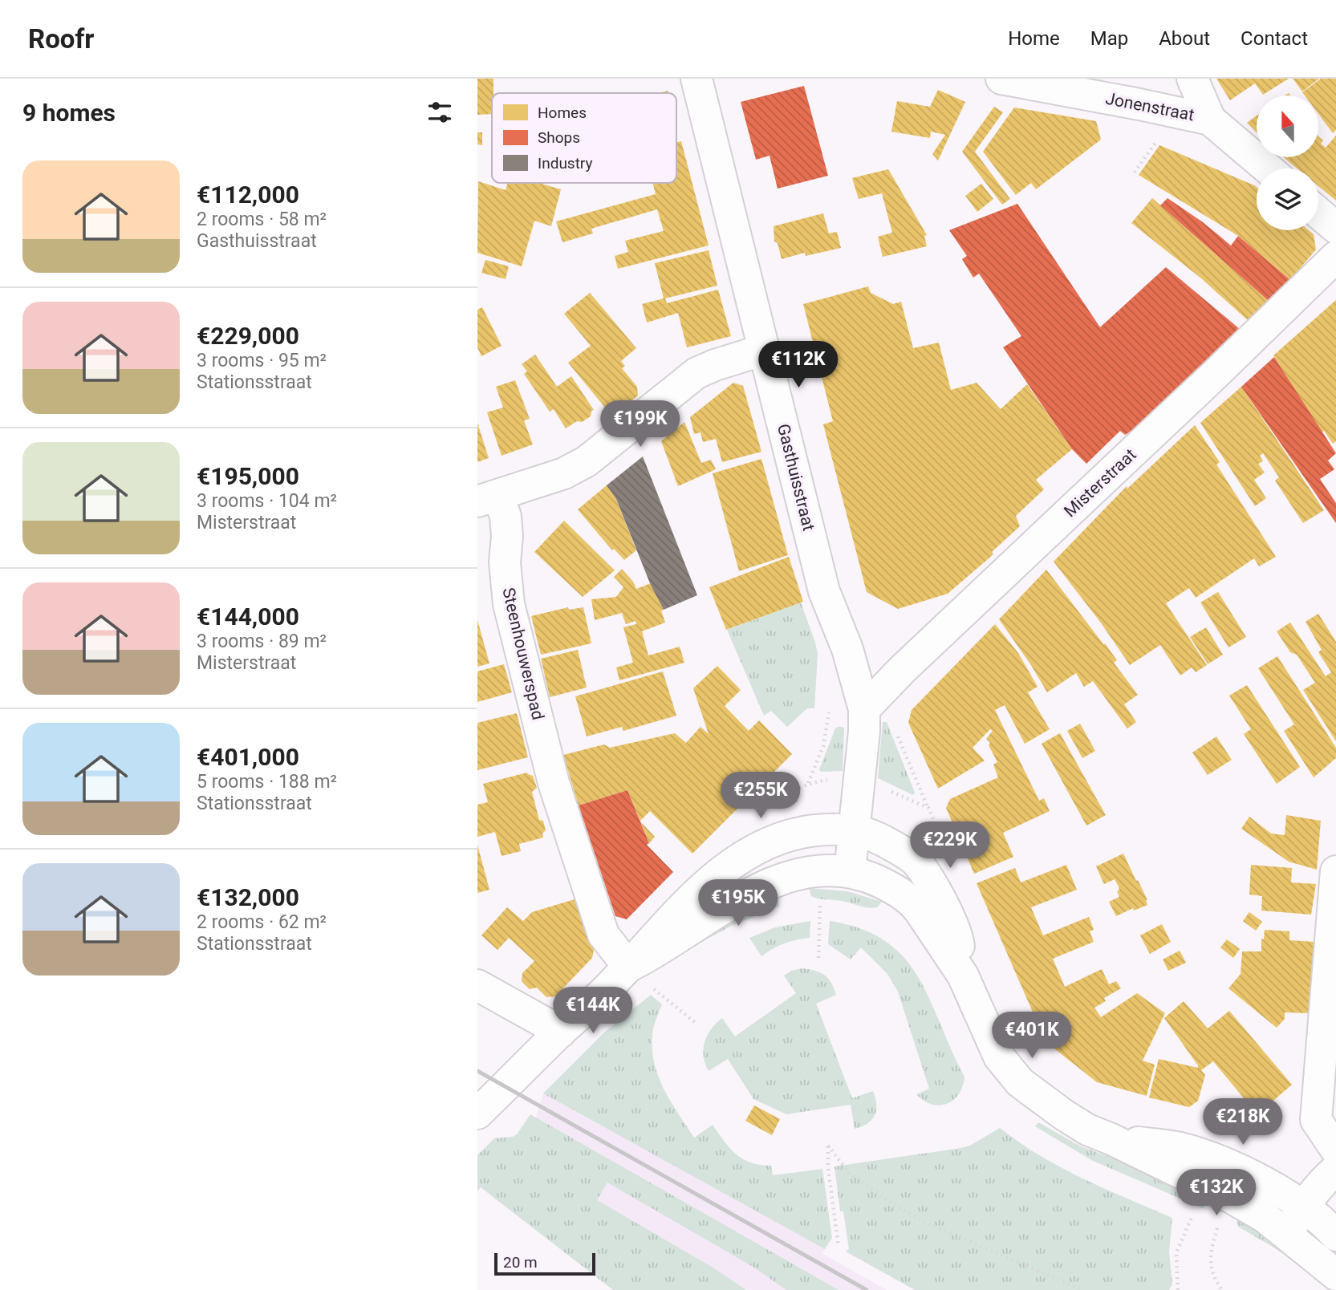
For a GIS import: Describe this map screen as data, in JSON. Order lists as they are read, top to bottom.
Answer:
{
  "streets": {
    "street": [
      "Jonenstraat",
      "Gasthuisstraat",
      "Misterstraat",
      "Steenhouwerspad"
    ]
  },
  "crossings": [
    ["Gasthuisstraat", "Misterstraat"],
    ["Gasthuisstraat", "Steenhouwerspad"]
  ],
  "legend": ["Homes", "Shops", "Industry"],
  "scale_bar": "20 m",
  "north": "top",
  "page": {
    "header": "Roofr",
    "nav": [
      "Home",
      "Map",
      "About",
      "Contact"
    ],
    "heading": "9 homes",
    "list": [
      {
        "name": "€112,000",
        "note": "2 rooms · 58 m² · Gasthuisstraat"
      },
      {
        "name": "€229,000",
        "note": "3 rooms · 95 m² · Stationsstraat"
      },
      {
        "name": "€195,000",
        "note": "3 rooms · 104 m² · Misterstraat"
      },
      {
        "name": "€144,000",
        "note": "3 rooms · 89 m² · Misterstraat"
      },
      {
        "name": "€401,000",
        "note": "5 rooms · 188 m² · Stationsstraat"
      },
      {
        "name": "€132,000",
        "note": "2 rooms · 62 m² · Stationsstraat"
      }
    ],
    "price": [
      "€112K",
      "€199K",
      "€255K",
      "€229K",
      "€195K",
      "€144K",
      "€401K",
      "€218K",
      "€132K"
    ],
    "scale": "20 m"
  }
}
